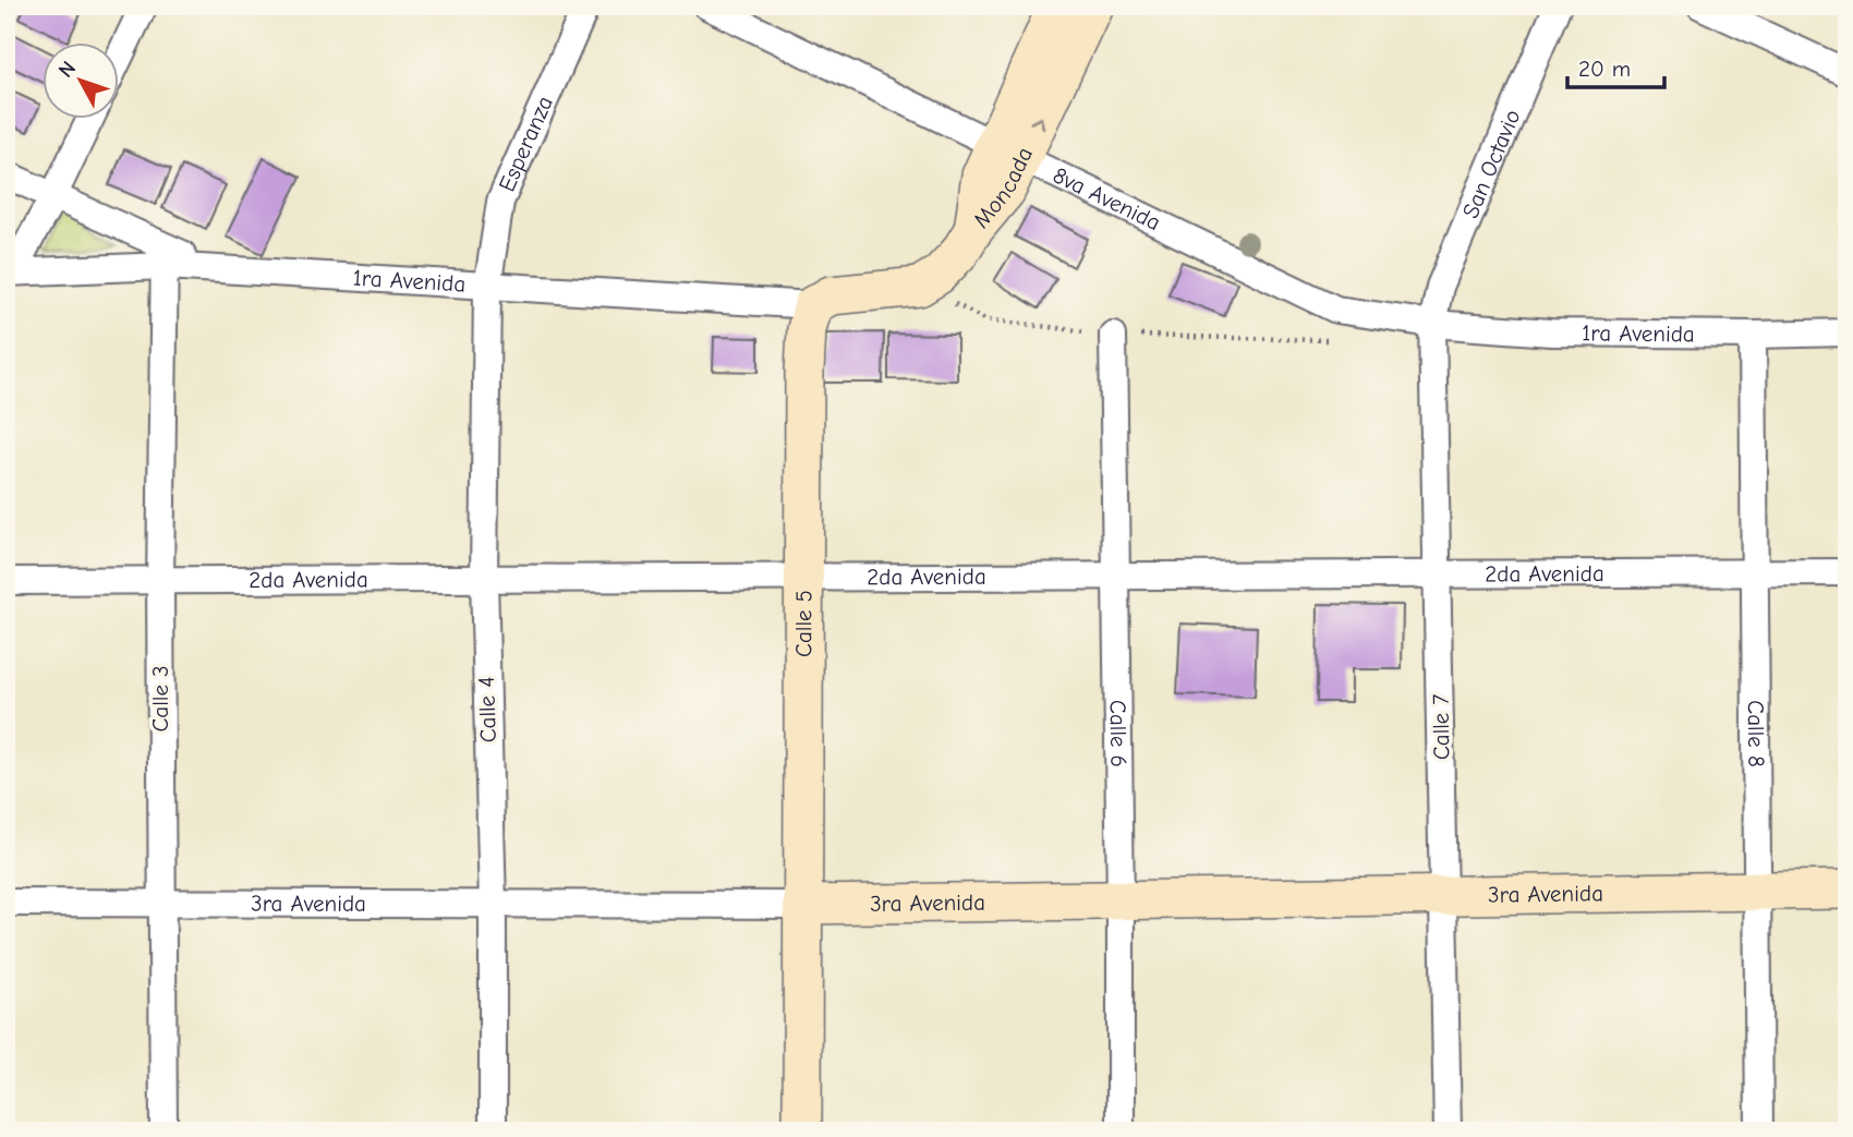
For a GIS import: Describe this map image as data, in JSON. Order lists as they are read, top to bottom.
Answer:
{
  "streets": {
    "street": [
      "Esperanza",
      "San Octavio",
      "Moncada",
      "8va Avenida",
      "1ra Avenida",
      "2da Avenida",
      "Calle 5",
      "Calle 3",
      "Calle 4",
      "Calle 7",
      "Calle 6",
      "Calle 8",
      "3ra Avenida"
    ]
  },
  "crossings": [
    ["Esperanza", "1ra Avenida"],
    ["Esperanza", "Calle 4"],
    ["San Octavio", "8va Avenida"],
    ["San Octavio", "1ra Avenida"],
    ["San Octavio", "Calle 7"],
    ["Moncada", "8va Avenida"],
    ["8va Avenida", "1ra Avenida"],
    ["8va Avenida", "Calle 7"],
    ["1ra Avenida", "Calle 5"],
    ["1ra Avenida", "Calle 3"],
    ["1ra Avenida", "Calle 4"],
    ["1ra Avenida", "Calle 7"],
    ["1ra Avenida", "Calle 8"],
    ["2da Avenida", "Calle 5"],
    ["2da Avenida", "Calle 3"],
    ["2da Avenida", "Calle 4"],
    ["2da Avenida", "Calle 7"],
    ["2da Avenida", "Calle 6"],
    ["2da Avenida", "Calle 8"],
    ["Calle 5", "3ra Avenida"],
    ["Calle 3", "3ra Avenida"],
    ["Calle 4", "3ra Avenida"],
    ["Calle 7", "3ra Avenida"],
    ["Calle 6", "3ra Avenida"],
    ["Calle 8", "3ra Avenida"]
  ],
  "scale_bar": "20 m",
  "north": "top left"
}
